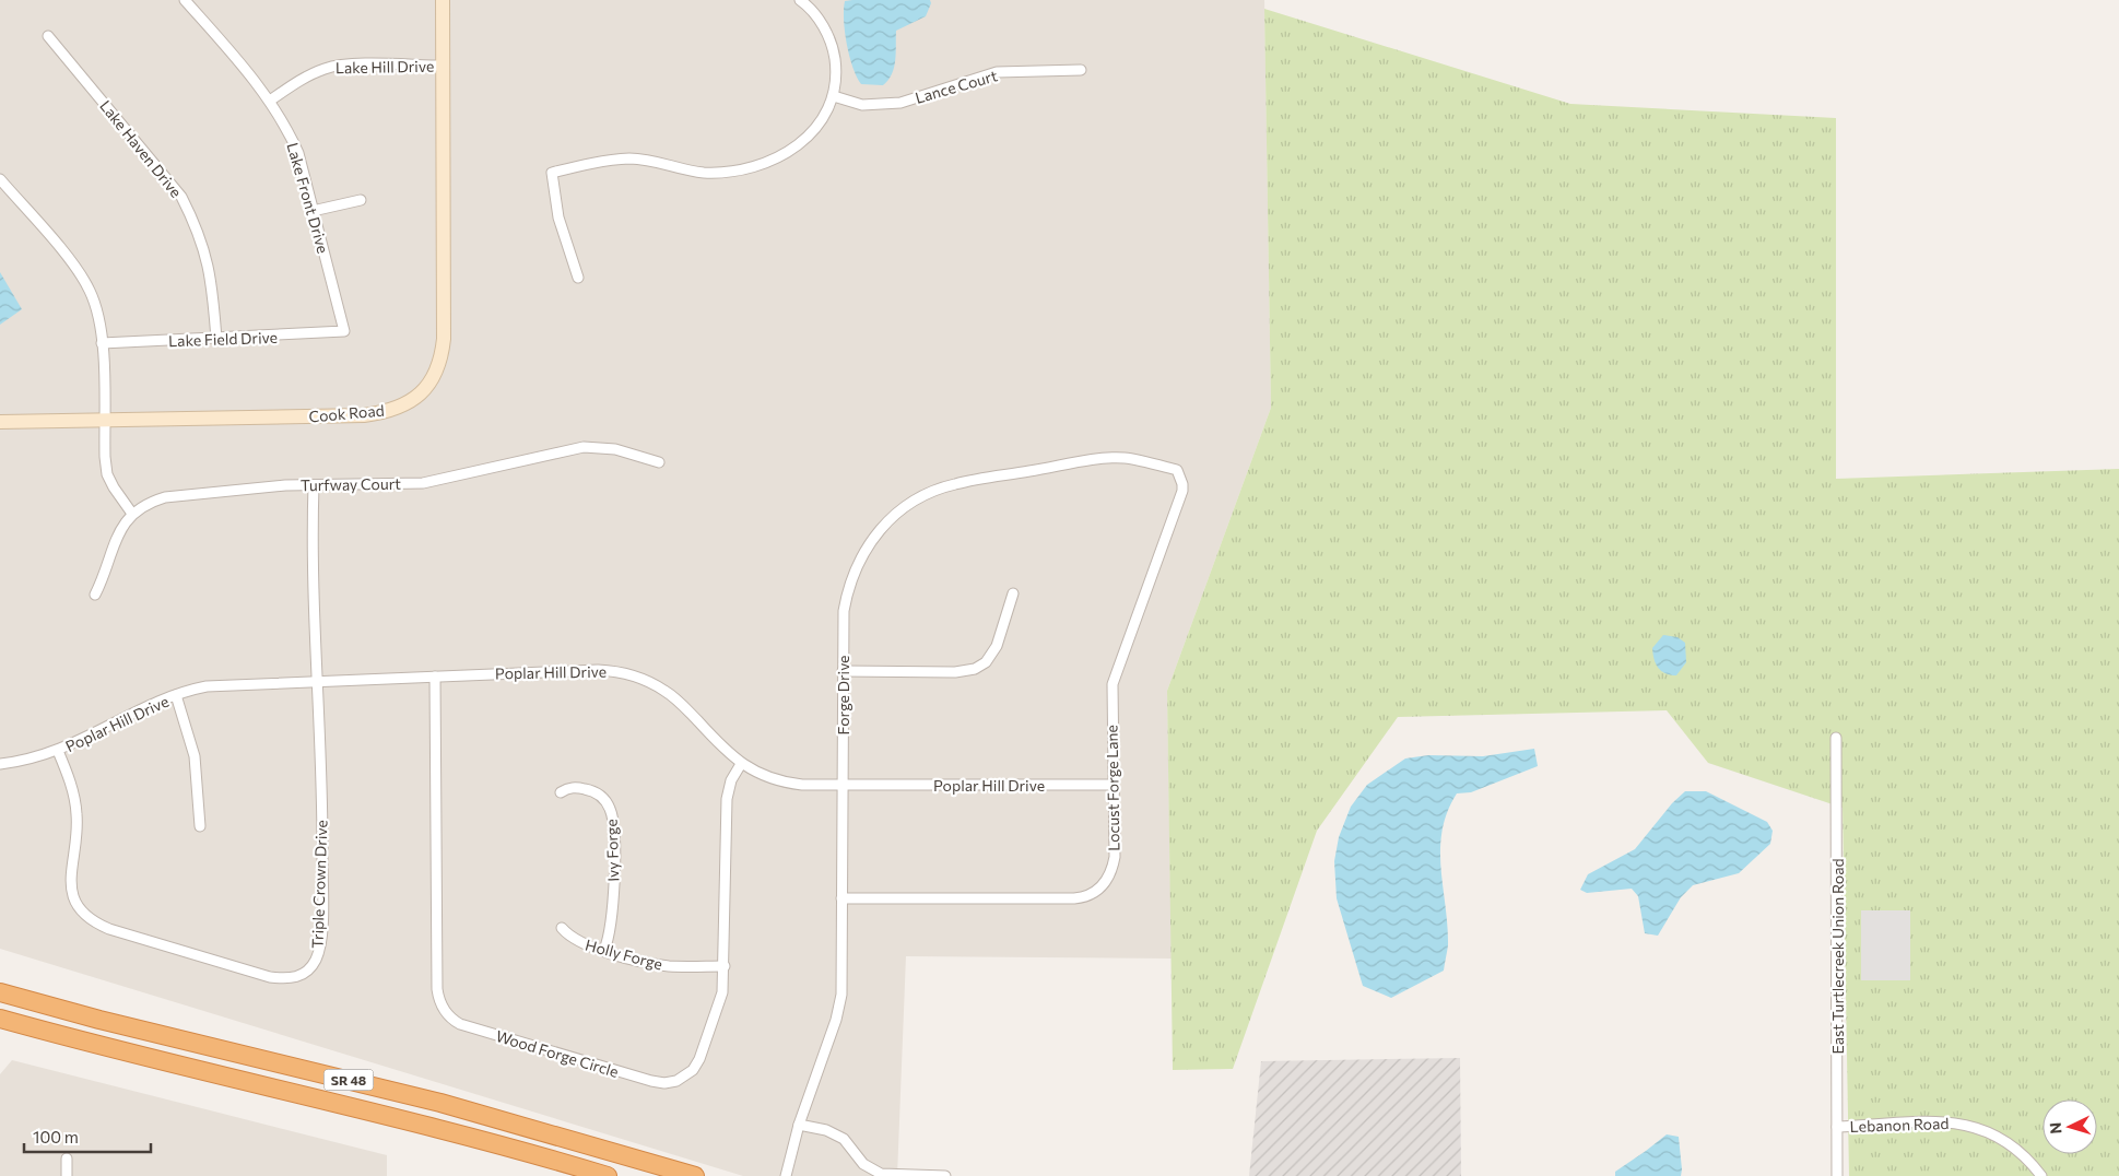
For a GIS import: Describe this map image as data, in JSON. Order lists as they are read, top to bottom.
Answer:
{
  "streets": {
    "highway": ["SR 48"],
    "street": [
      "Lake Hill Drive",
      "Lance Court",
      "Lake Haven Drive",
      "Lake Front Drive",
      "Lake Field Drive",
      "Cook Road",
      "Turfway Court",
      "Poplar Hill Drive",
      "Forge Drive",
      "Locust Forge Lane",
      "Ivy Forge",
      "Triple Crown Drive",
      "Holly Forge",
      "East Turtlecreek Union Road",
      "Wood Forge Circle",
      "Lebanon Road"
    ]
  },
  "crossings": [
    ["Lake Hill Drive", "Lake Front Drive"],
    ["Lake Hill Drive", "Cook Road"],
    ["Lake Haven Drive", "Lake Field Drive"],
    ["Lake Front Drive", "Lake Field Drive"],
    ["Turfway Court", "Triple Crown Drive"],
    ["Poplar Hill Drive", "Forge Drive"],
    ["Poplar Hill Drive", "Locust Forge Lane"],
    ["Poplar Hill Drive", "Triple Crown Drive"],
    ["Poplar Hill Drive", "Wood Forge Circle"],
    ["Forge Drive", "Locust Forge Lane"],
    ["Ivy Forge", "Holly Forge"],
    ["Holly Forge", "Wood Forge Circle"],
    ["East Turtlecreek Union Road", "Lebanon Road"]
  ],
  "scale_bar": "100 m",
  "north": "left"
}
